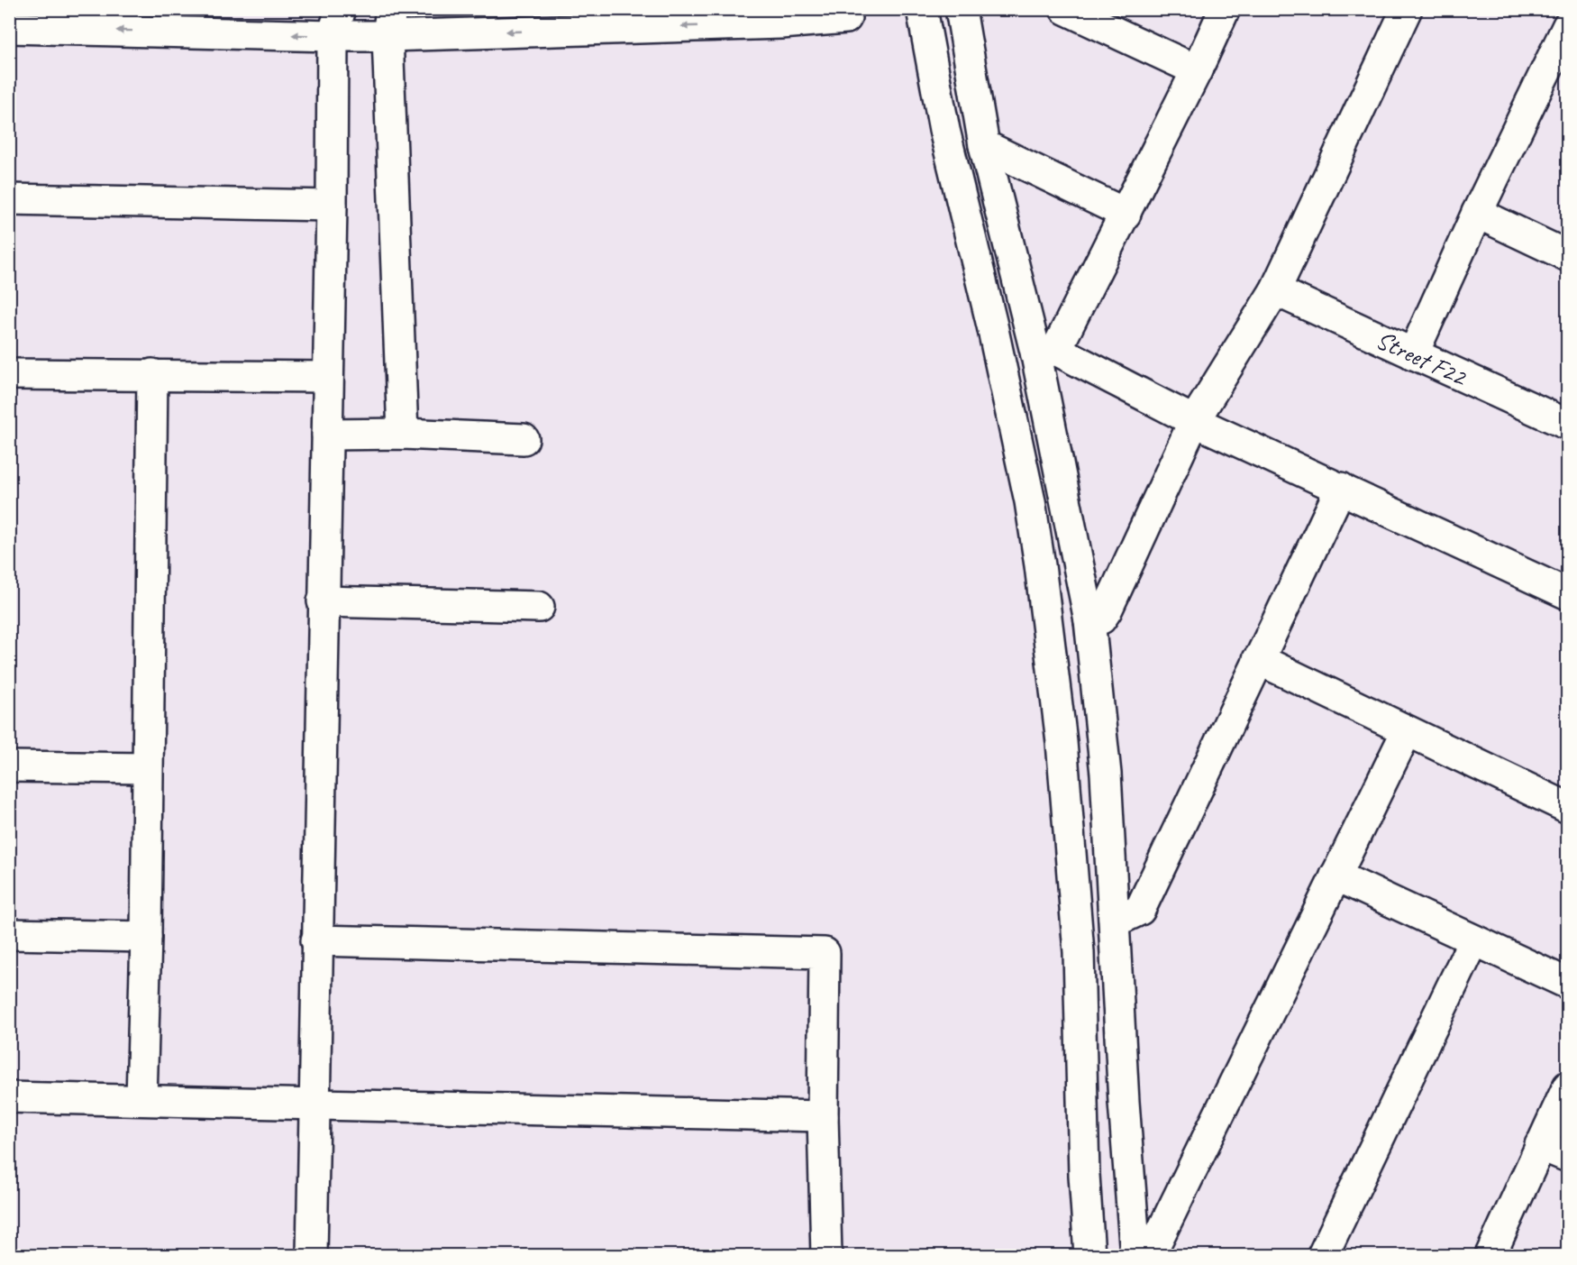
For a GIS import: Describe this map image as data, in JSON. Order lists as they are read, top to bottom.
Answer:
{
  "streets": {
    "street": ["Street F22"]
  }
}
